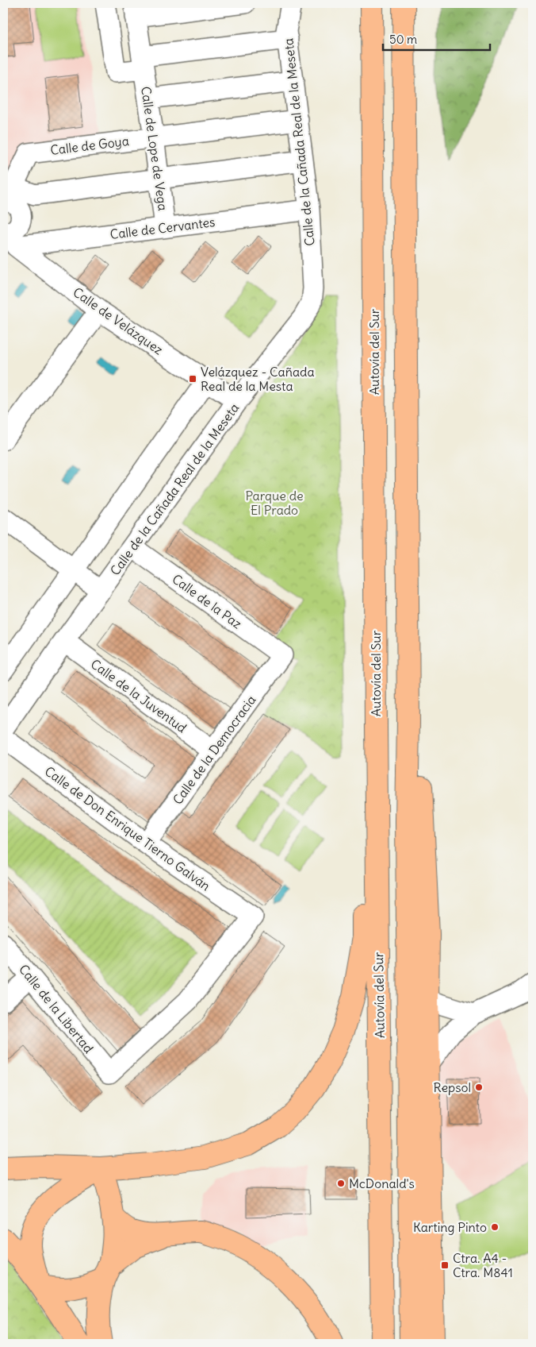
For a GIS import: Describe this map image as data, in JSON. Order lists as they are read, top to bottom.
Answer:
{
  "streets": {
    "main road": ["Autovía del Sur"],
    "street": [
      "Calle de la Cañada Real de la Meseta",
      "Calle de Goya",
      "Calle de Lope de Vega",
      "Calle de Cervantes",
      "Calle de Velázquez",
      "Calle de la Paz",
      "Calle de la Juventud",
      "Calle de la Democracia",
      "Calle de Don Enrique Tierno Galván",
      "Calle de la Libertad"
    ]
  },
  "crossings": [
    ["Calle de la Cañada Real de la Meseta", "Calle de Goya"],
    ["Calle de la Cañada Real de la Meseta", "Calle de Cervantes"],
    ["Calle de la Cañada Real de la Meseta", "Calle de Velázquez"],
    ["Calle de la Cañada Real de la Meseta", "Calle de la Paz"],
    ["Calle de la Cañada Real de la Meseta", "Calle de la Juventud"],
    ["Calle de la Cañada Real de la Meseta", "Calle de Don Enrique Tierno Galván"],
    ["Calle de Goya", "Calle de Lope de Vega"],
    ["Calle de Lope de Vega", "Calle de Cervantes"],
    ["Calle de Cervantes", "Calle de Velázquez"],
    ["Calle de la Paz", "Calle de la Democracia"],
    ["Calle de la Juventud", "Calle de la Democracia"],
    ["Calle de la Democracia", "Calle de Don Enrique Tierno Galván"],
    ["Calle de Don Enrique Tierno Galván", "Calle de la Libertad"]
  ],
  "parks": ["Parque de El Prado"],
  "places": {
    "transit": ["Velázquez - Cañada Real de la Mesta", "Ctra. A4 - Ctra. M841"],
    "other": ["Repsol", "McDonald's", "Karting Pinto"]
  },
  "scale_bar": "50 m"
}
